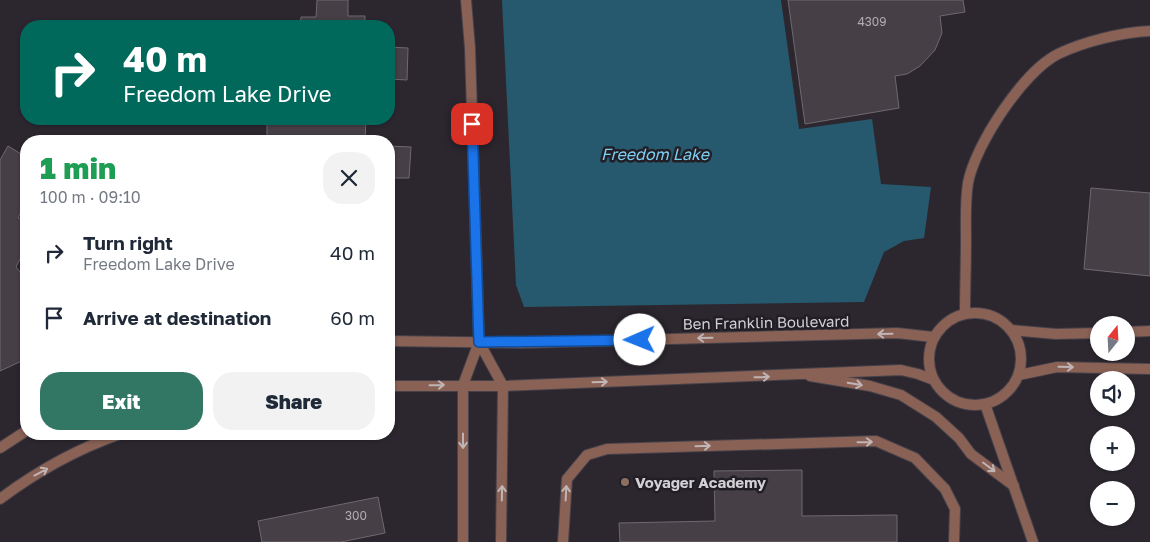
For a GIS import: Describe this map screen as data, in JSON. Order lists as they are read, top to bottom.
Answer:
{
  "streets": {
    "street": ["Ben Franklin Boulevard"]
  },
  "water": ["Freedom Lake"],
  "places": ["Voyager Academy"],
  "house_numbers": ["4309", "300"],
  "north": "top",
  "page": {
    "turn": ["40 m", "Freedom Lake Drive"],
    "heading": ["1 min", "100 m · 09:10"],
    "list": [
      {
        "name": "Turn right",
        "note": "Freedom Lake Drive",
        "value": "40 m"
      },
      {
        "name": "Arrive at destination",
        "value": "60 m"
      }
    ],
    "map_buttons": ["+", "−"],
    "buttons": ["Exit", "Share"]
  }
}
